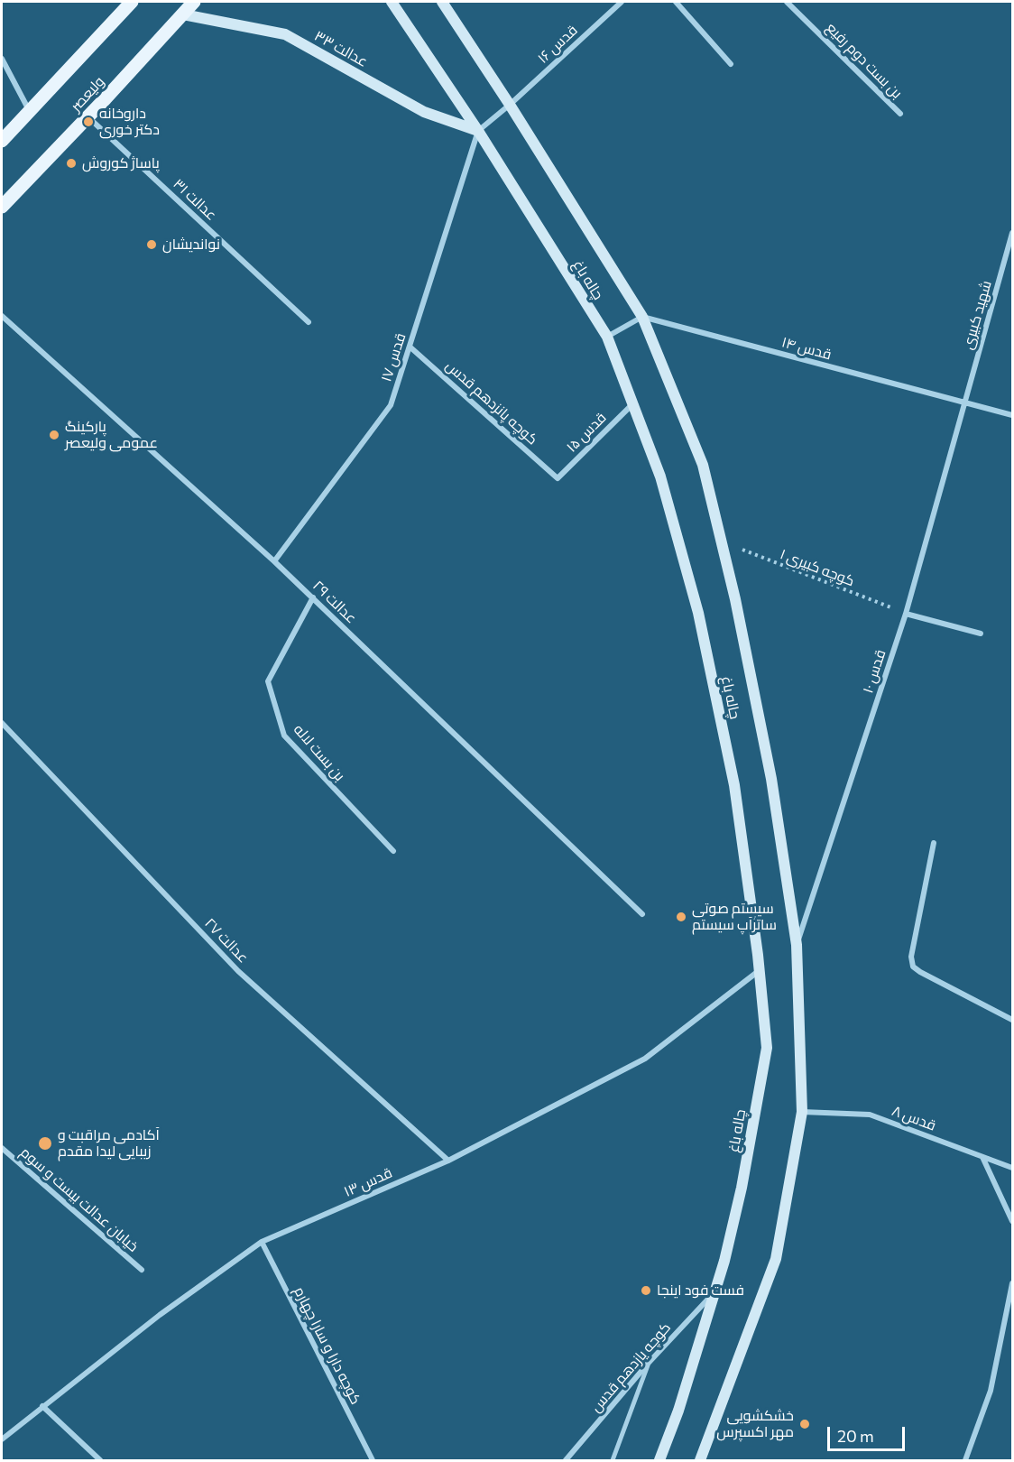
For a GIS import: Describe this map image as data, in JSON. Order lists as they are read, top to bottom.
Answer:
{
  "streets": {
    "main road": ["عدالت ۳۳", "ولیعصر", "چاله باغ"],
    "street": [
      "قدس ۱۶",
      "بن بست دوم رفیع",
      "عدالت ۳۱",
      "شهید کبیری",
      "قدس ۱۴",
      "قدس ۱۷",
      "کوچه پانزدهم قدس",
      "۱۵ قدس",
      "عدالت ۲۹",
      "قدس ۱۰",
      "بن بست لاله",
      "عدالت ۲۷",
      "قدس ۸",
      "قدس ۱۳",
      "خیابان عدالت بیست و سوم",
      "کوچه دارا و سارا چهارم",
      "کوچه یازدهم قدس"
    ],
    "path": ["کوچه کبیری ۱"]
  },
  "crossings": [
    ["قدس ۱۶", "عدالت ۳۳"],
    ["قدس ۱۶", "چاله باغ"],
    ["قدس ۱۶", "قدس ۱۷"],
    ["عدالت ۳۳", "ولیعصر"],
    ["عدالت ۳۳", "چاله باغ"],
    ["عدالت ۳۳", "قدس ۱۷"],
    ["ولیعصر", "عدالت ۳۱"],
    ["چاله باغ", "قدس ۱۴"],
    ["چاله باغ", "قدس ۱۷"],
    ["چاله باغ", "۱۵ قدس"],
    ["چاله باغ", "کوچه کبیری ۱"],
    ["چاله باغ", "قدس ۱۰"],
    ["چاله باغ", "قدس ۸"],
    ["چاله باغ", "قدس ۱۳"],
    ["چاله باغ", "کوچه یازدهم قدس"],
    ["شهید کبیری", "قدس ۱۴"],
    ["شهید کبیری", "قدس ۱۰"],
    ["قدس ۱۴", "قدس ۱۰"],
    ["قدس ۱۷", "کوچه پانزدهم قدس"],
    ["قدس ۱۷", "عدالت ۲۹"],
    ["کوچه پانزدهم قدس", "۱۵ قدس"],
    ["کوچه کبیری ۱", "قدس ۱۰"],
    ["عدالت ۲۹", "بن بست لاله"],
    ["عدالت ۲۷", "قدس ۱۳"],
    ["قدس ۱۳", "کوچه دارا و سارا چهارم"]
  ],
  "places": [
    "داروخانه دکتر خوری",
    "پاساژ کوروش",
    "نواندیشان",
    "پارکینگ عمومی ولیعصر",
    "سیستم صوتی ساترآپ سیستم",
    "آکادمی مراقبت و زیبایی لیدا مقدم",
    "فست فود اينجا",
    "خشکشویی مهر اکسپرس"
  ],
  "scale_bar": "20 m"
}
